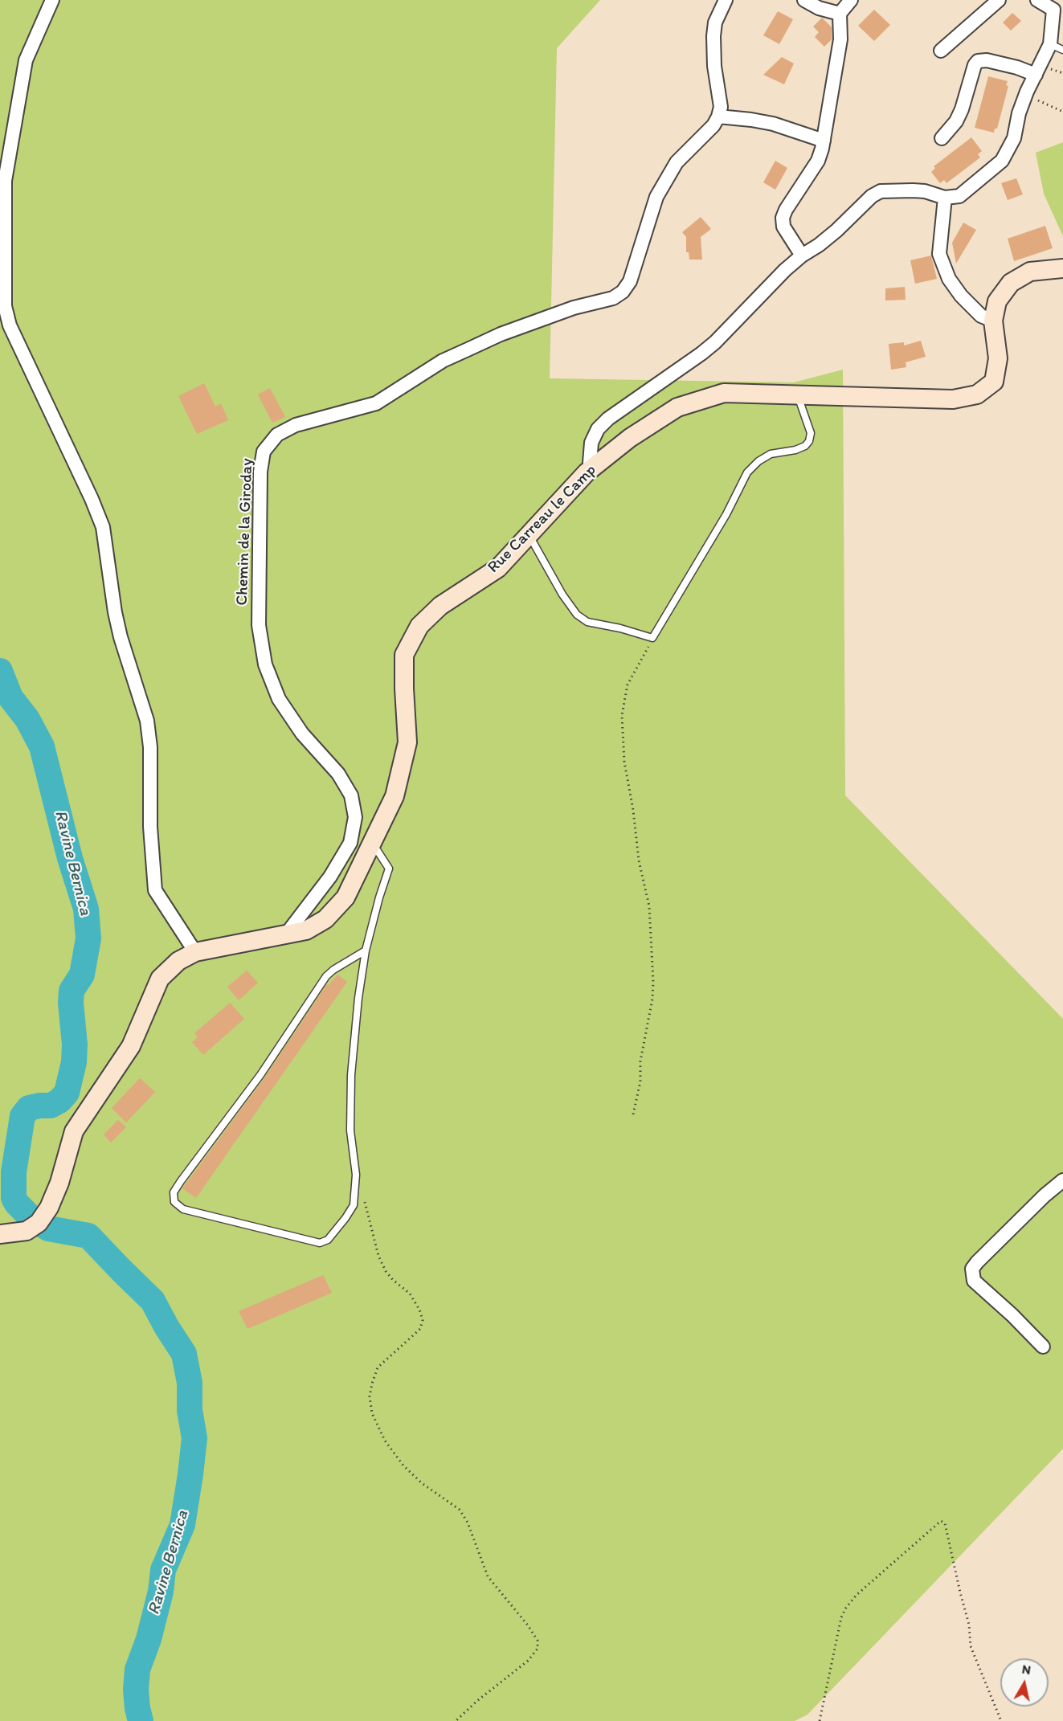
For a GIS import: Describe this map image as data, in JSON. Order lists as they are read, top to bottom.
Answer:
{
  "streets": {
    "main road": ["Rue Carreau le Camp"],
    "street": ["Chemin de la Giroday"]
  },
  "crossings": [
    ["Rue Carreau le Camp", "Chemin de la Giroday"]
  ],
  "water": ["Ravine Bernica"],
  "north": "top"
}
